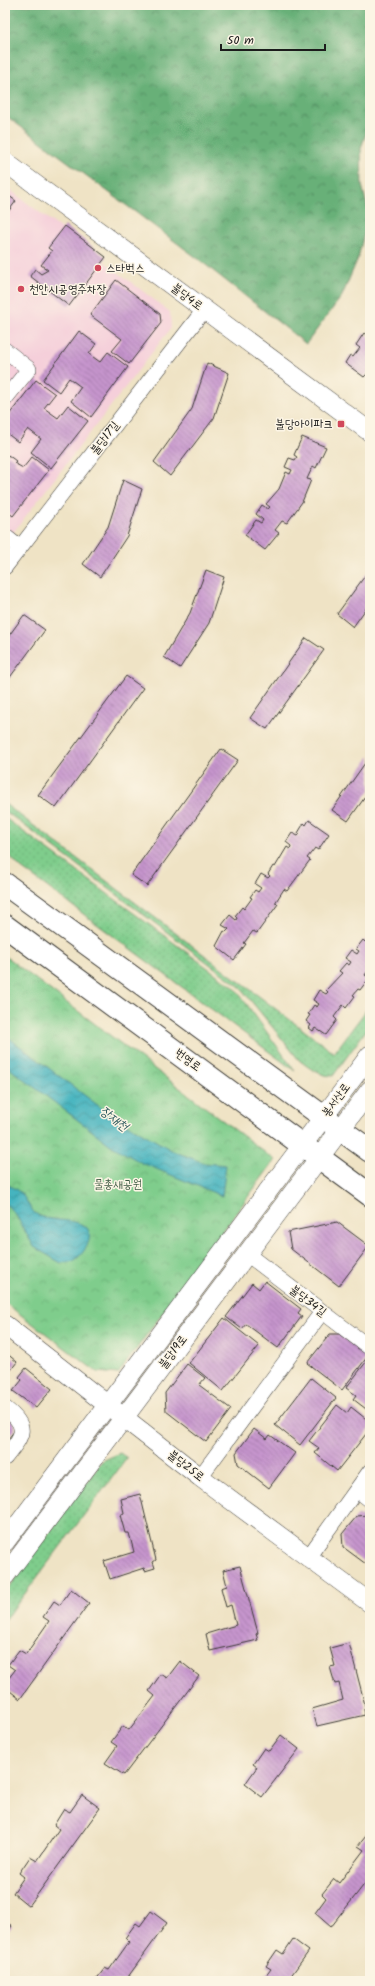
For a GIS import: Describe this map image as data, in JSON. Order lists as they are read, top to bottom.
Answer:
{
  "streets": {
    "main road": ["번영로"],
    "street": [
      "불당4로",
      "불당17길",
      "봉서산로",
      "불당34길",
      "불당19로",
      "불당25로"
    ]
  },
  "crossings": [
    ["불당4로", "불당17길"],
    ["번영로", "봉서산로"],
    ["번영로", "불당19로"],
    ["봉서산로", "불당19로"],
    ["불당34길", "불당19로"],
    ["불당19로", "불당25로"]
  ],
  "water": ["장재천"],
  "parks": ["물총새공원"],
  "places": {
    "other": ["스타벅스", "천안시공영주차장"],
    "transit": ["불당아이파크"]
  },
  "scale_bar": "50 m"
}
